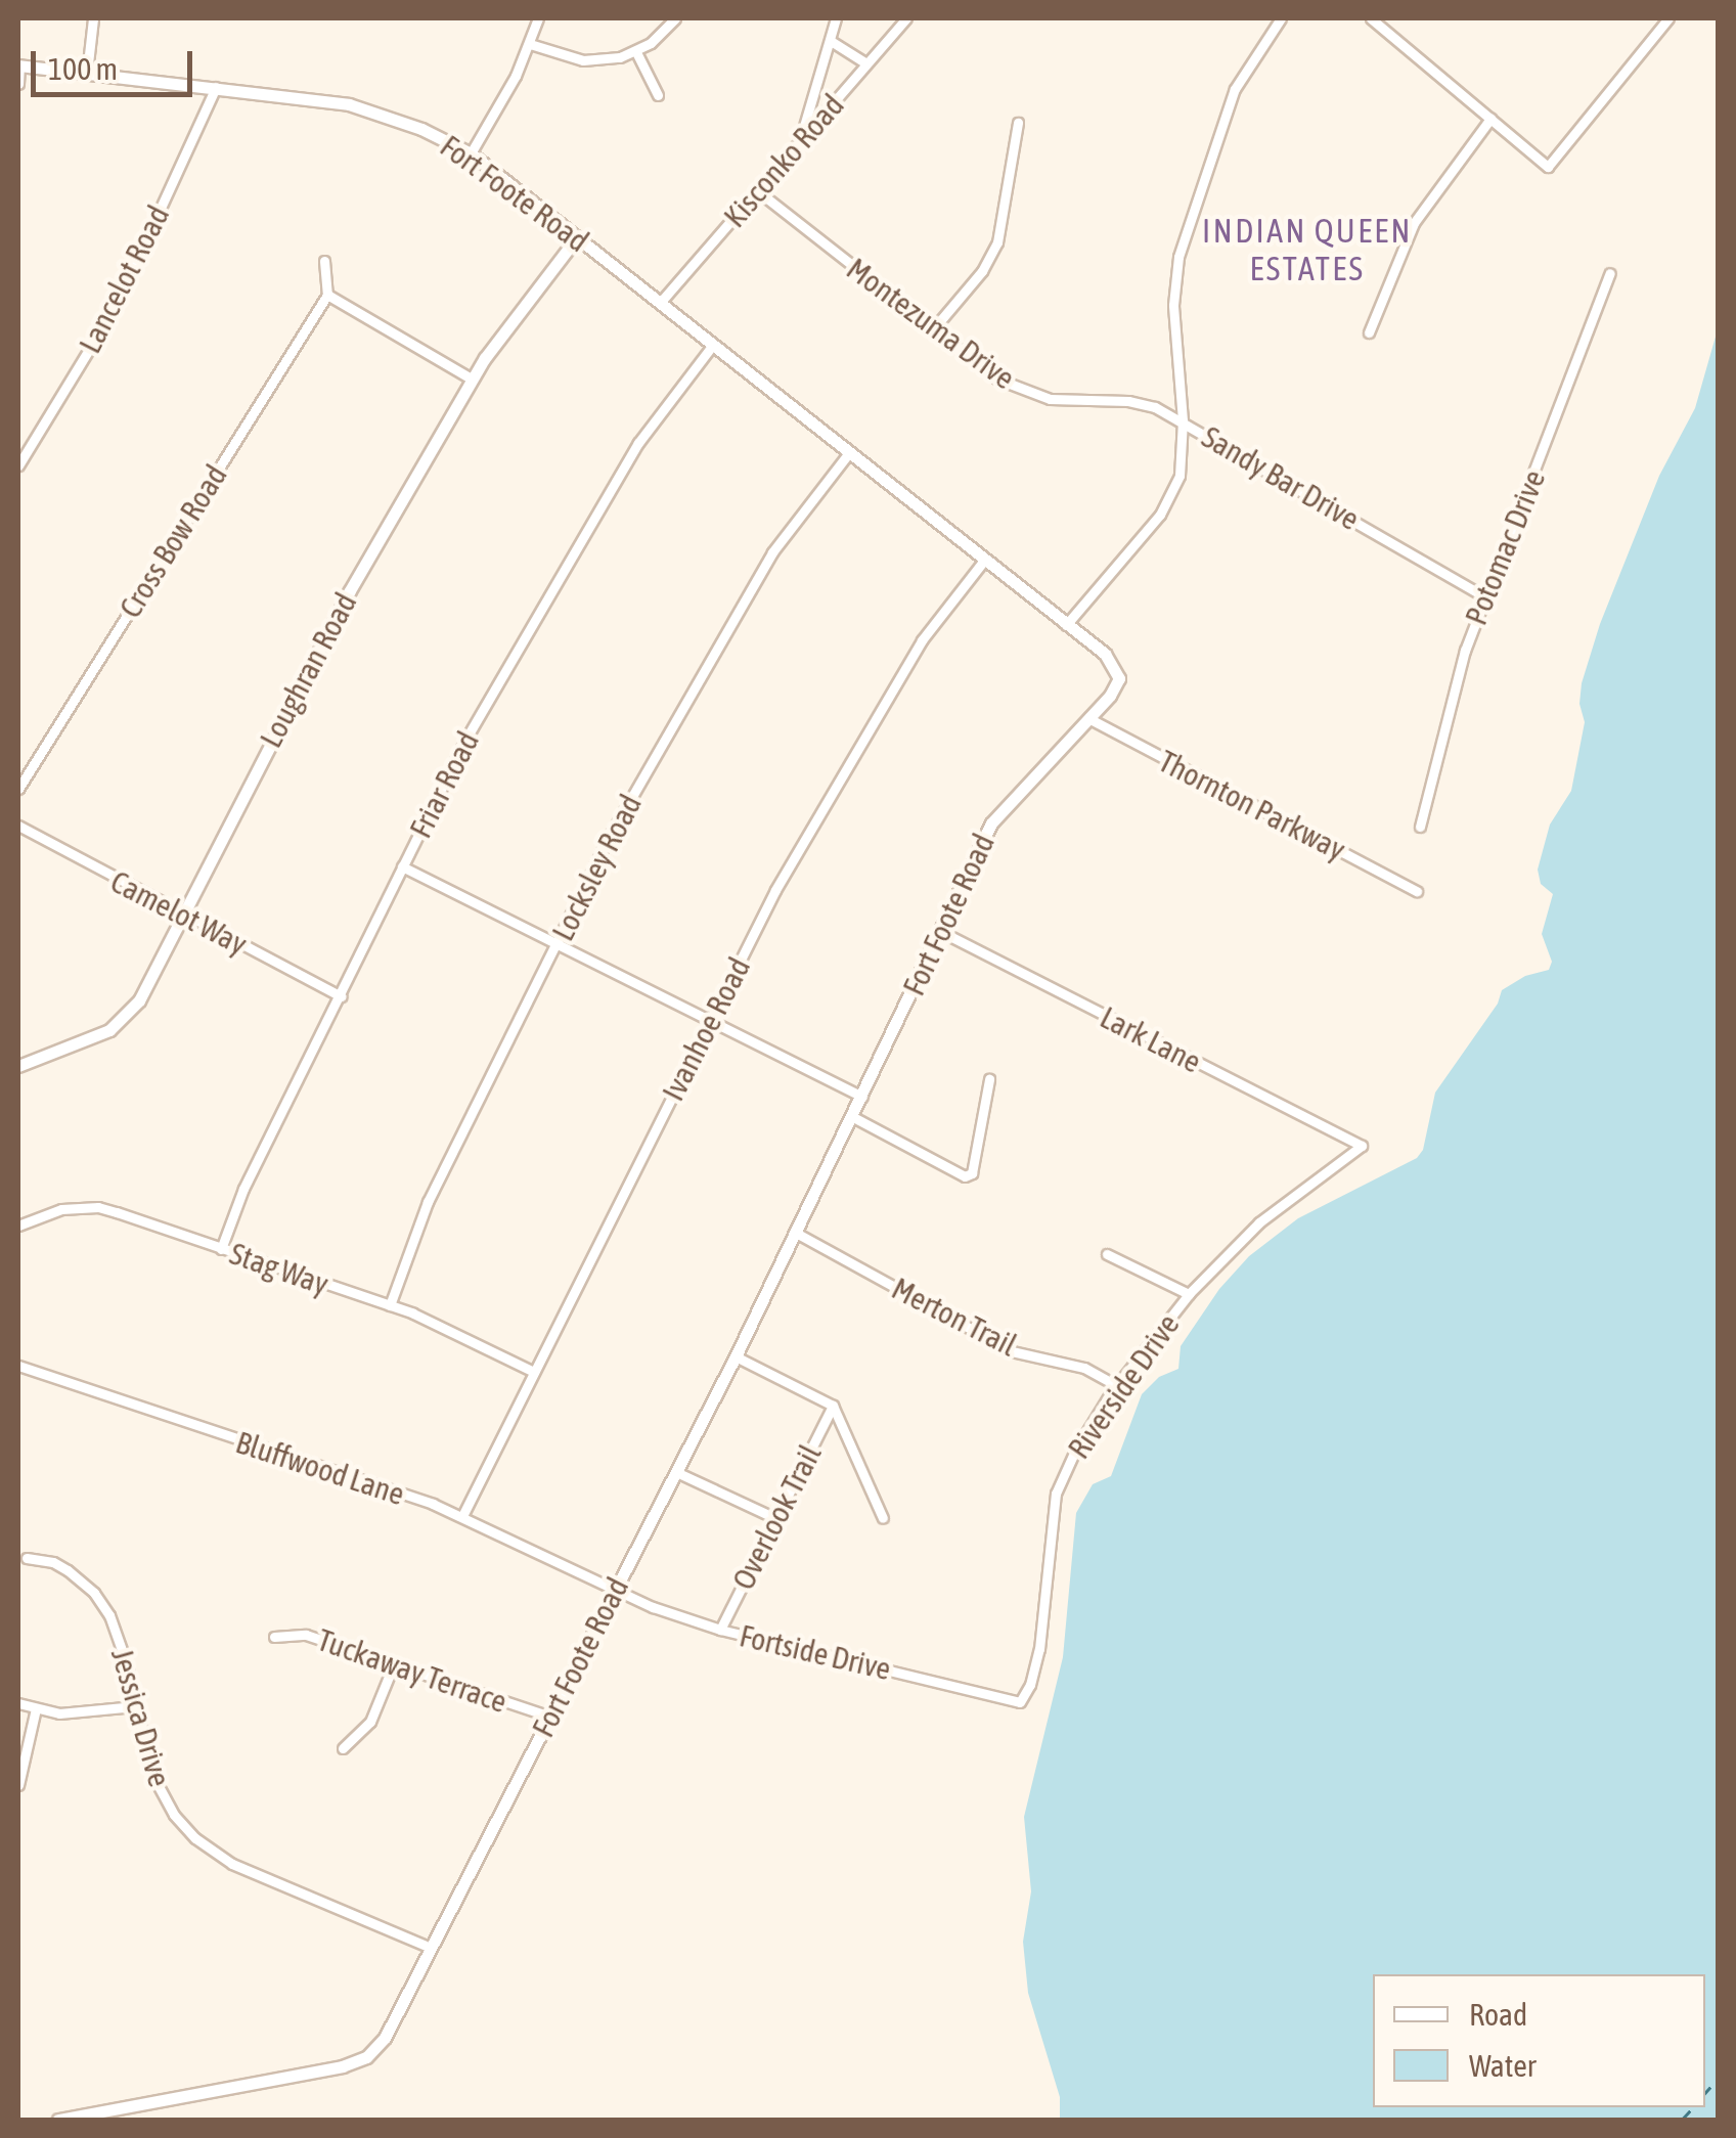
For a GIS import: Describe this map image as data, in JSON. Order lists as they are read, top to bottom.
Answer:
{
  "streets": {
    "street": [
      "Kisconko Road",
      "Fort Foote Road",
      "Lancelot Road",
      "Montezuma Drive",
      "Sandy Bar Drive",
      "Cross Bow Road",
      "Potomac Drive",
      "Loughran Road",
      "Friar Road",
      "Thornton Parkway",
      "Locksley Road",
      "Camelot Way",
      "Ivanhoe Road",
      "Lark Lane",
      "Stag Way",
      "Merton Trail",
      "Riverside Drive",
      "Bluffwood Lane",
      "Overlook Trail",
      "Fortside Drive",
      "Tuckaway Terrace",
      "Jessica Drive"
    ]
  },
  "crossings": [
    ["Kisconko Road", "Fort Foote Road"],
    ["Kisconko Road", "Montezuma Drive"],
    ["Fort Foote Road", "Lancelot Road"],
    ["Fort Foote Road", "Sandy Bar Drive"],
    ["Fort Foote Road", "Loughran Road"],
    ["Fort Foote Road", "Friar Road"],
    ["Fort Foote Road", "Thornton Parkway"],
    ["Fort Foote Road", "Locksley Road"],
    ["Fort Foote Road", "Ivanhoe Road"],
    ["Fort Foote Road", "Lark Lane"],
    ["Fort Foote Road", "Merton Trail"],
    ["Fort Foote Road", "Bluffwood Lane"],
    ["Fort Foote Road", "Fortside Drive"],
    ["Fort Foote Road", "Tuckaway Terrace"],
    ["Fort Foote Road", "Jessica Drive"],
    ["Montezuma Drive", "Sandy Bar Drive"],
    ["Sandy Bar Drive", "Potomac Drive"],
    ["Loughran Road", "Camelot Way"],
    ["Friar Road", "Camelot Way"],
    ["Friar Road", "Stag Way"],
    ["Locksley Road", "Stag Way"],
    ["Ivanhoe Road", "Stag Way"],
    ["Ivanhoe Road", "Bluffwood Lane"],
    ["Lark Lane", "Riverside Drive"],
    ["Merton Trail", "Riverside Drive"],
    ["Riverside Drive", "Fortside Drive"],
    ["Bluffwood Lane", "Fortside Drive"],
    ["Overlook Trail", "Fortside Drive"]
  ],
  "districts": ["INDIAN QUEEN ESTATES"],
  "legend": ["Road", "Water"],
  "scale_bar": "100 m"
}
